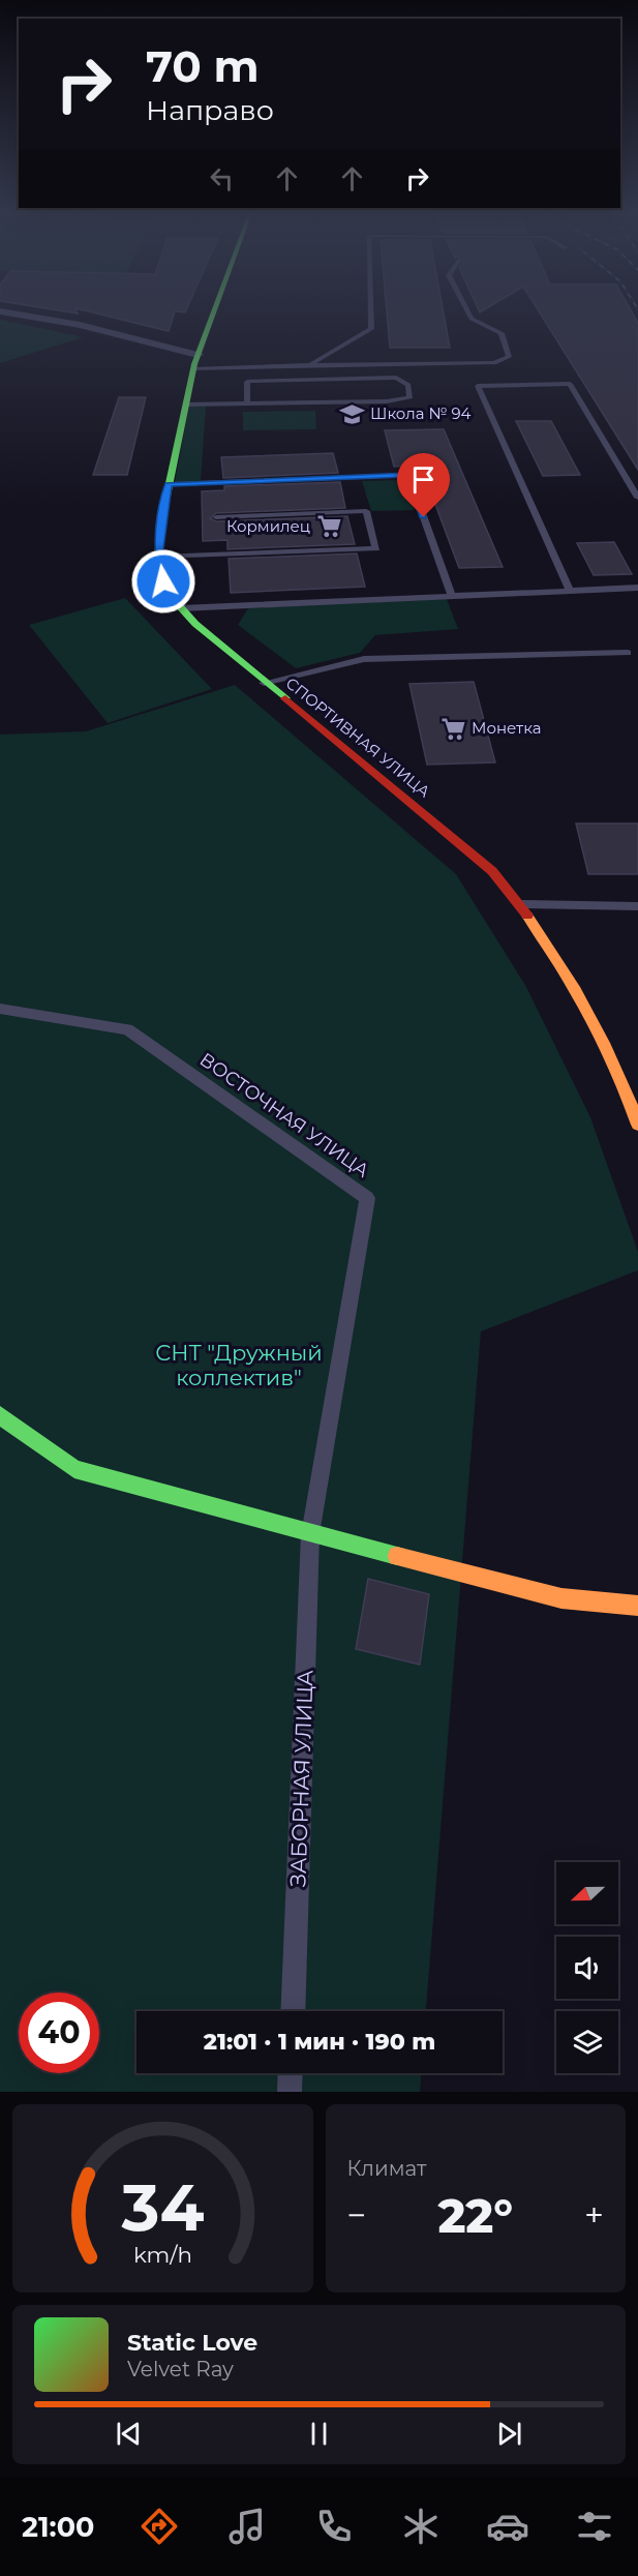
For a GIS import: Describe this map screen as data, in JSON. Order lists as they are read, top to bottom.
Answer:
{
  "streets": {
    "street": ["СПОРТИВНАЯ УЛИЦА"],
    "lane": ["ВОСТОЧНАЯ УЛИЦА", "ЗАБОРНАЯ УЛИЦА"]
  },
  "crossings": [
    ["ВОСТОЧНАЯ УЛИЦА", "ЗАБОРНАЯ УЛИЦА"]
  ],
  "parks": ["СНТ \"Дружный коллектив\""],
  "places": {
    "school or university": ["Школа № 94"],
    "supermarket": ["Кормилец", "Монетка"]
  },
  "north": "left",
  "page": {
    "turn": ["70 m", "Направо"],
    "limit": "40",
    "trip": "21:01 · 1 мин · 190 m",
    "tile": "Климат",
    "heat": ["−", "22°", "+"],
    "song": ["Static Love", "Velvet Ray"],
    "tabs": "21:00",
    "gauge": ["34", "km/h"]
  }
}
